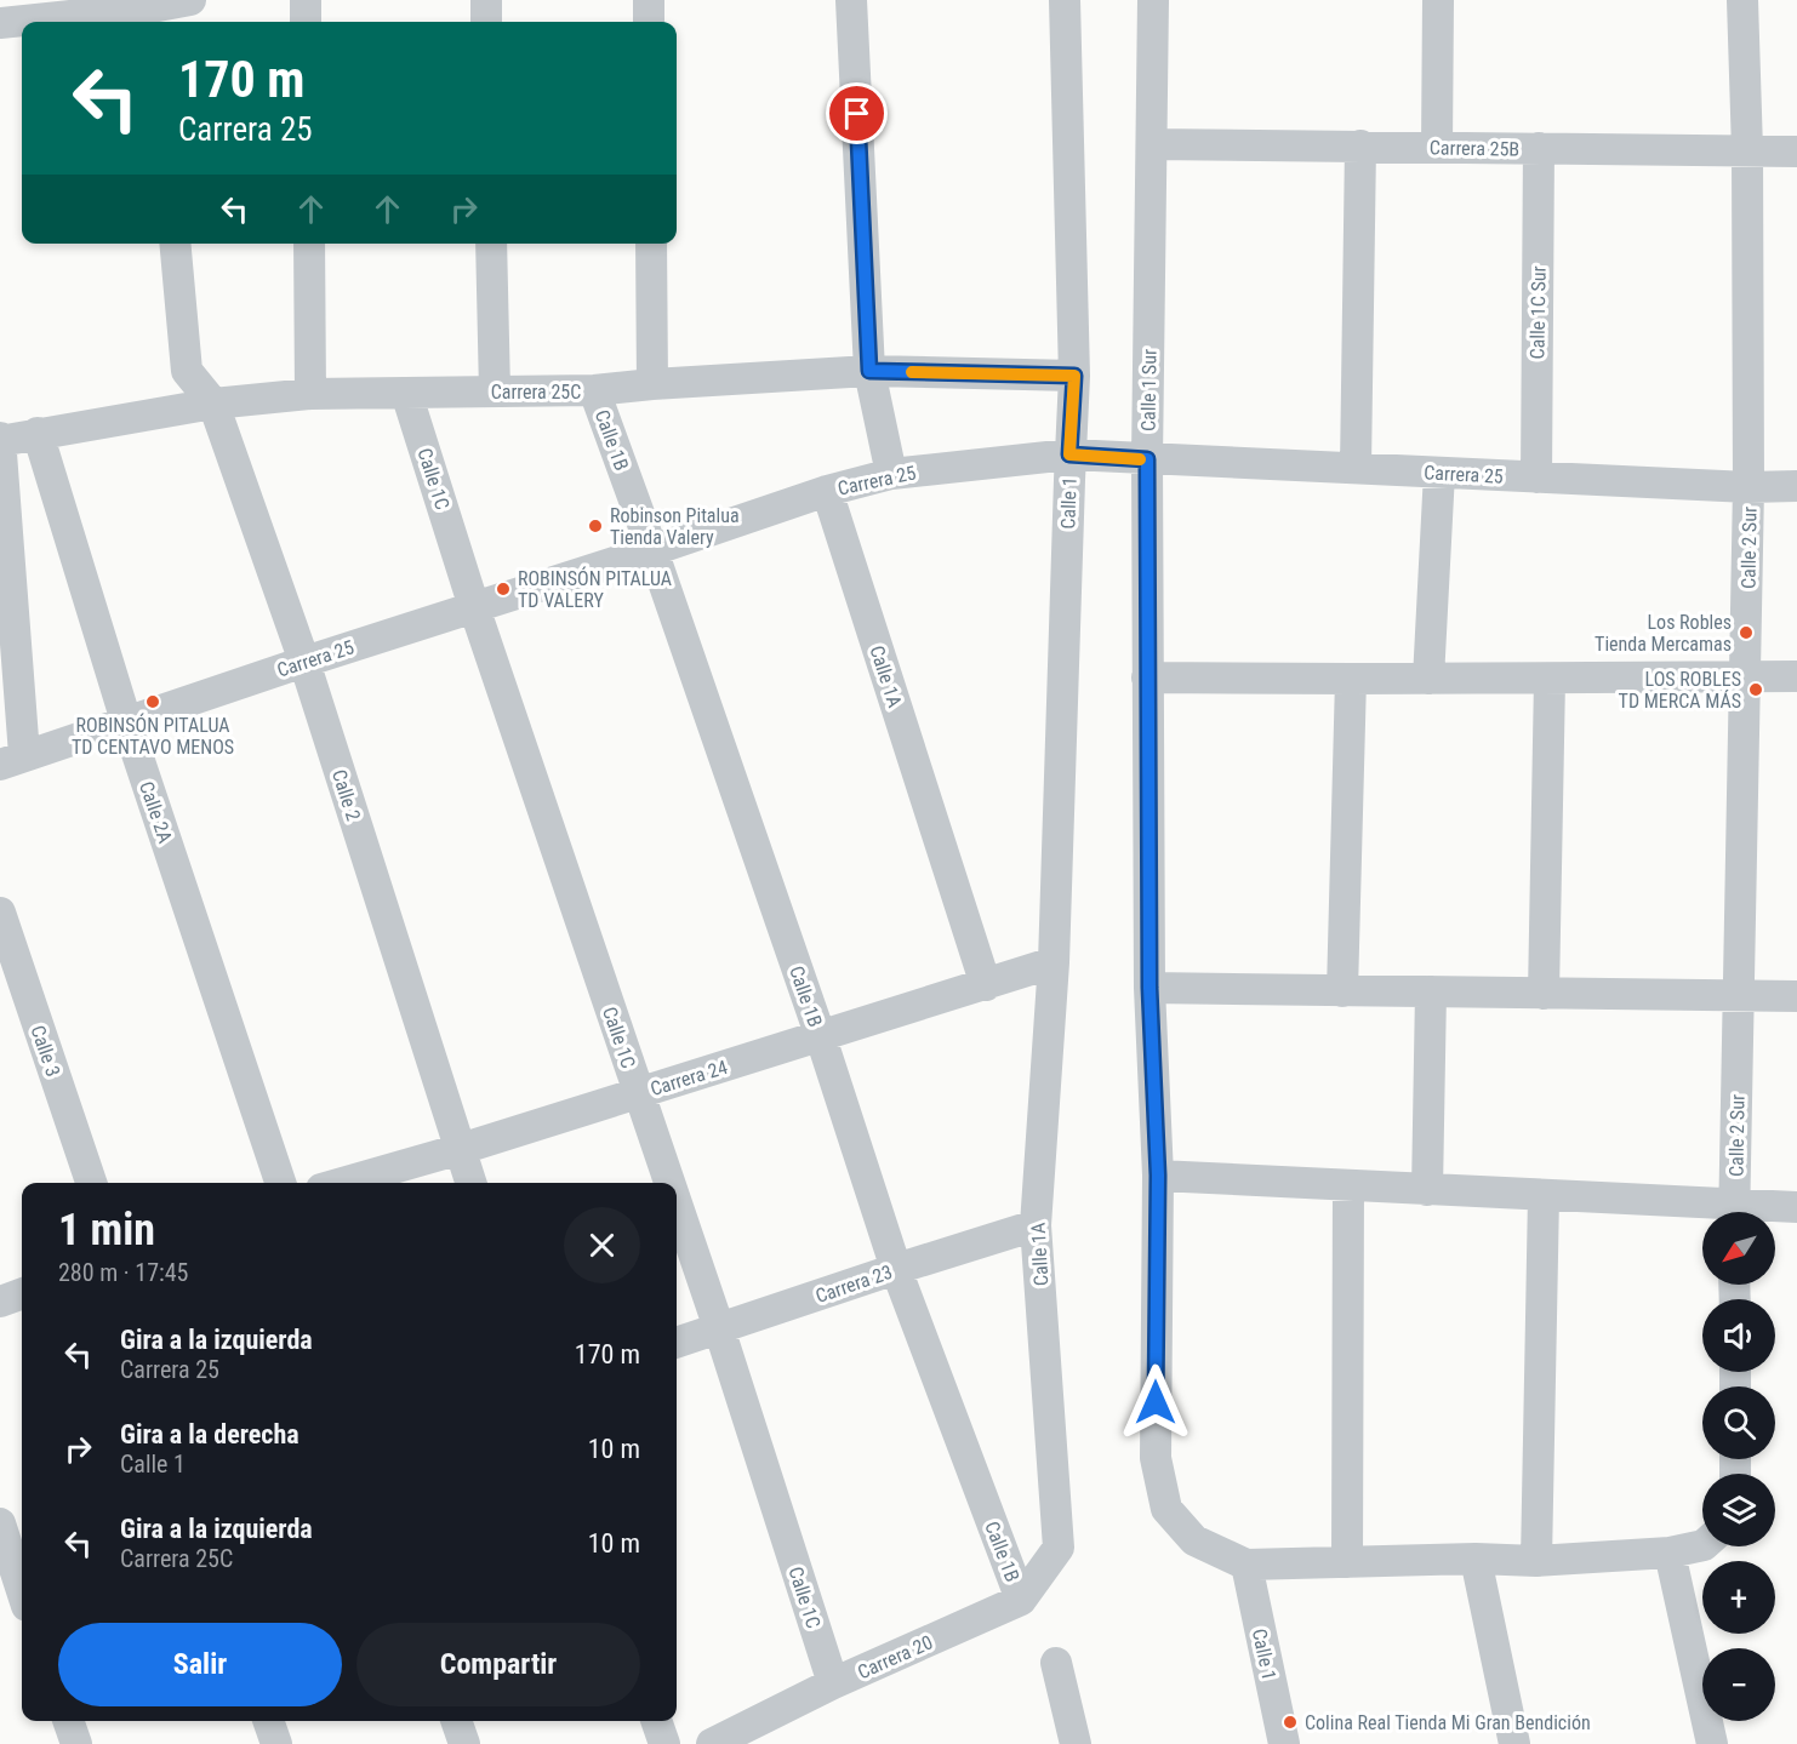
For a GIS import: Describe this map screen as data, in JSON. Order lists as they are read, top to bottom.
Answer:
{
  "streets": {
    "street": [
      "Carrera 25B",
      "Calle 1C Sur",
      "Calle 1 Sur",
      "Carrera 25C",
      "Calle 1B",
      "Carrera 25",
      "Calle 1C",
      "Calle 1",
      "Calle 2 Sur",
      "Calle 1A",
      "Calle 2",
      "Calle 2A",
      "Calle 3",
      "Carrera 24",
      "Carrera 23",
      "Carrera 20"
    ]
  },
  "crossings": [
    ["Carrera 25B", "Calle 1C Sur"],
    ["Carrera 25B", "Calle 1 Sur"],
    ["Carrera 25B", "Calle 2 Sur"],
    ["Calle 1C Sur", "Carrera 25"],
    ["Calle 1 Sur", "Carrera 25"],
    ["Calle 1 Sur", "Calle 1"],
    ["Carrera 25C", "Calle 1B"],
    ["Carrera 25C", "Calle 1C"],
    ["Carrera 25C", "Calle 1"],
    ["Carrera 25C", "Calle 2"],
    ["Carrera 25C", "Calle 2A"],
    ["Calle 1B", "Carrera 25"],
    ["Calle 1B", "Calle 1A"],
    ["Calle 1B", "Carrera 24"],
    ["Calle 1B", "Carrera 23"],
    ["Calle 1B", "Carrera 20"],
    ["Carrera 25", "Calle 1C"],
    ["Carrera 25", "Calle 1"],
    ["Carrera 25", "Calle 2 Sur"],
    ["Carrera 25", "Calle 1A"],
    ["Carrera 25", "Calle 2"],
    ["Carrera 25", "Calle 2A"],
    ["Calle 1C", "Carrera 24"],
    ["Calle 1C", "Carrera 23"],
    ["Calle 1C", "Carrera 20"],
    ["Calle 1", "Calle 1A"],
    ["Calle 1", "Carrera 24"],
    ["Calle 1A", "Carrera 24"],
    ["Calle 1A", "Carrera 23"],
    ["Calle 1A", "Carrera 20"],
    ["Calle 2", "Carrera 24"]
  ],
  "places": [
    "Robinson Pitalua Tienda Valery",
    "ROBINSÓN PITALUA TD VALERY",
    "Los Robles Tienda Mercamas",
    "LOS ROBLES TD MERCA MÁS",
    "ROBINSÓN PITALUA TD CENTAVO MENOS",
    "Colina Real Tienda Mi Gran Bendición"
  ],
  "north": "bottom left",
  "page": {
    "turn": ["170 m", "Carrera 25"],
    "heading": ["1 min", "280 m · 17:45"],
    "map_buttons": ["+", "−"],
    "list": [
      {
        "name": "Gira a la izquierda",
        "note": "Carrera 25",
        "value": "170 m"
      },
      {
        "name": "Gira a la derecha",
        "note": "Calle 1",
        "value": "10 m"
      },
      {
        "name": "Gira a la izquierda",
        "note": "Carrera 25C",
        "value": "10 m"
      }
    ],
    "buttons": ["Salir", "Compartir"]
  }
}
